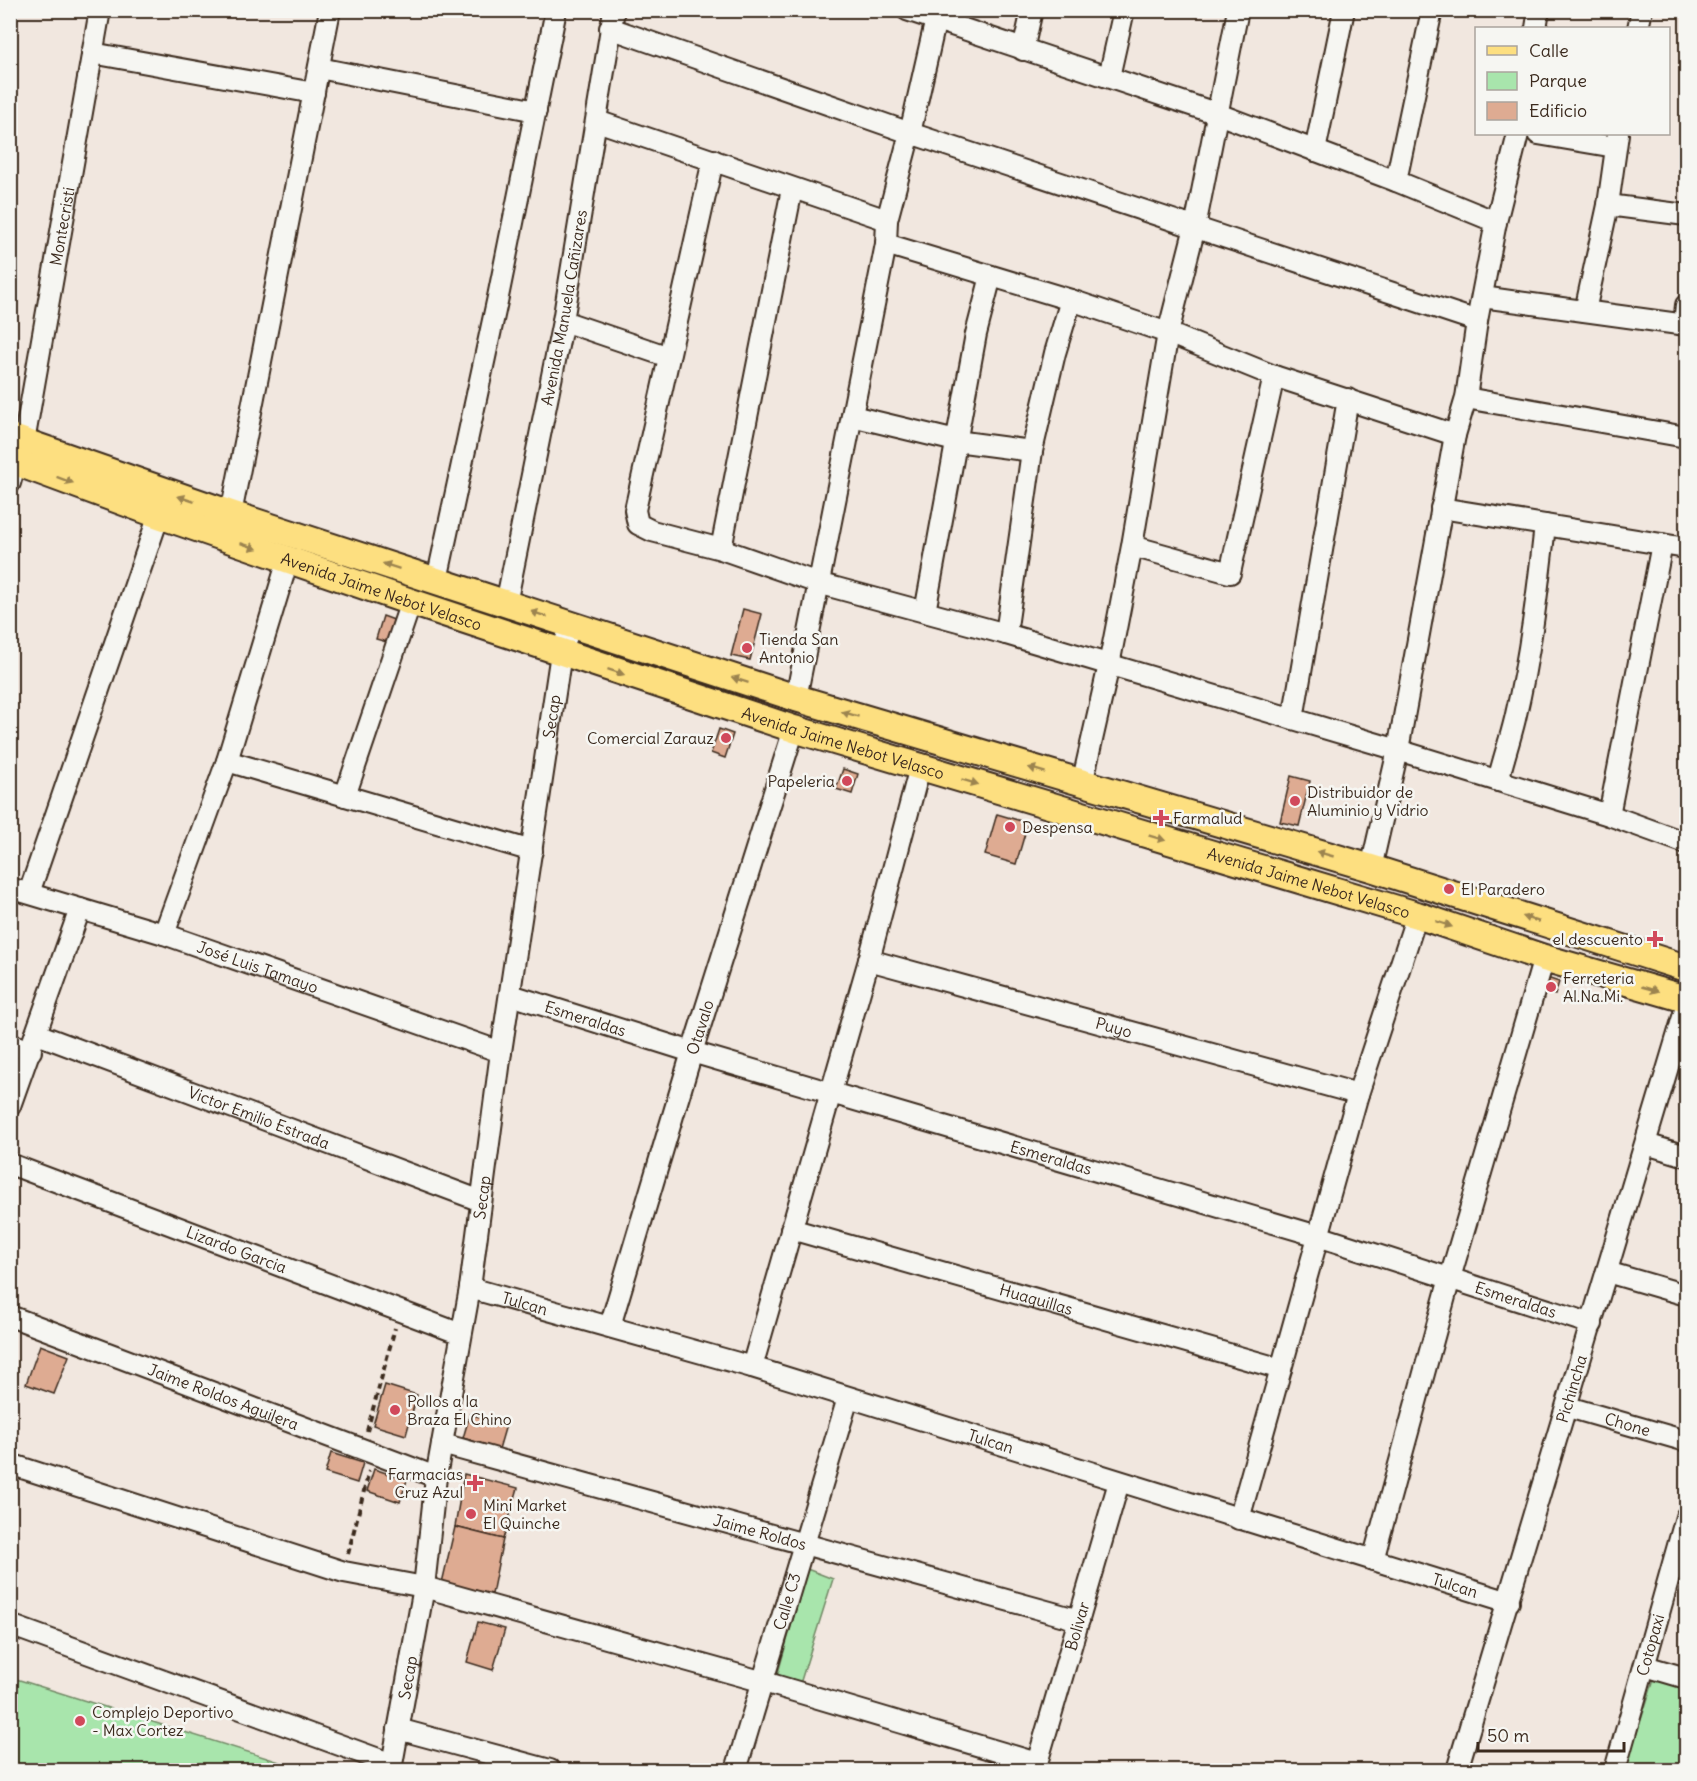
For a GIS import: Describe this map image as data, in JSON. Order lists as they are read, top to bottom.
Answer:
{
  "streets": {
    "main road": ["Avenida Jaime Nebot Velasco"],
    "street": [
      "Montecristi",
      "Avenida Manuela Cañizares",
      "Secap",
      "José Luis Tamayo",
      "Esmeraldas",
      "Otavalo",
      "Puyo",
      "Victor Emilio Estrada",
      "Lizardo Garcia",
      "Huaquillas",
      "Tulcan",
      "Pichincha",
      "Jaime Roldos Aguilera",
      "Chone",
      "Jaime Roldos",
      "Calle C3",
      "Bolivar",
      "Cotopaxi"
    ]
  },
  "crossings": [
    ["Montecristi", "Avenida Jaime Nebot Velasco"],
    ["Avenida Manuela Cañizares", "Avenida Jaime Nebot Velasco"],
    ["Avenida Jaime Nebot Velasco", "Secap"],
    ["Avenida Jaime Nebot Velasco", "Otavalo"],
    ["Secap", "José Luis Tamayo"],
    ["Secap", "Esmeraldas"],
    ["Secap", "Victor Emilio Estrada"],
    ["Secap", "Lizardo Garcia"],
    ["Secap", "Tulcan"],
    ["Secap", "Jaime Roldos Aguilera"],
    ["Secap", "Jaime Roldos"],
    ["Esmeraldas", "Otavalo"],
    ["Esmeraldas", "Pichincha"],
    ["Otavalo", "Tulcan"],
    ["Tulcan", "Pichincha"],
    ["Tulcan", "Calle C3"],
    ["Tulcan", "Bolivar"],
    ["Pichincha", "Chone"],
    ["Jaime Roldos", "Calle C3"],
    ["Jaime Roldos", "Bolivar"]
  ],
  "places": {
    "other": [
      "Tienda San Antonio",
      "Comercial Zarauz",
      "Papeleria",
      "Distribuidor de Aluminio y Vidrio",
      "Despensa",
      "El Paradero",
      "Ferreteria Al.Na.Mi.",
      "Pollos a la Braza El Chino",
      "Mini Market El Quinche",
      "Complejo Deportivo - Max Cortez"
    ],
    "health": ["Farmalud", "el descuento", "Farmacias Cruz Azul"]
  },
  "legend": ["Calle", "Parque", "Edificio"],
  "scale_bar": "50 m"
}
